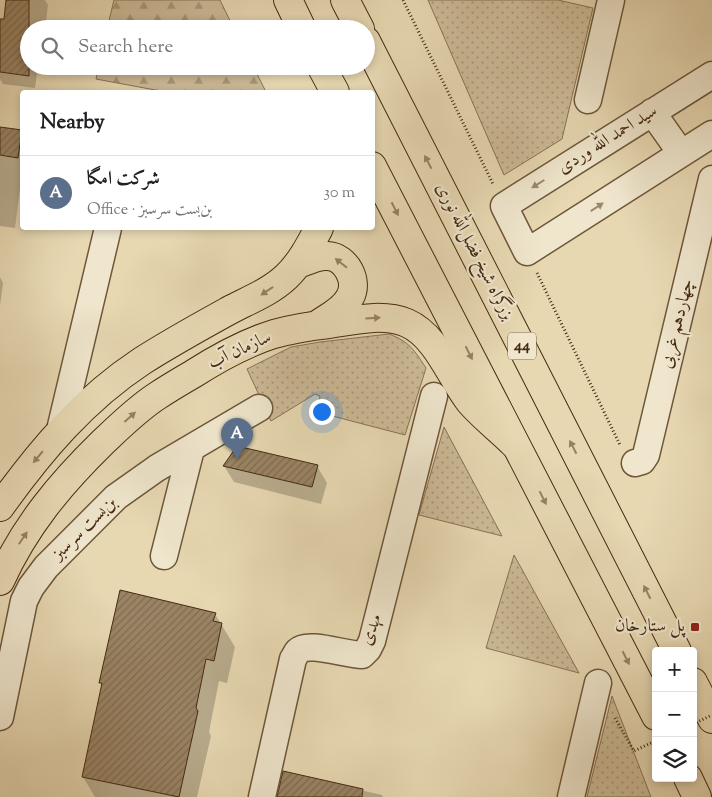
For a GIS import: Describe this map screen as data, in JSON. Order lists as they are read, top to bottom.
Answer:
{
  "streets": {
    "main road": ["بزرگراه شیخ فضل‌الله نوری", "44", "سازمان آب"],
    "street": [
      "سید احمد الله وردی",
      "چهاردهم غربی",
      "بن‌بست سرسبز",
      "مهدی"
    ]
  },
  "places": {
    "transit": ["پل ستارخان"]
  },
  "page": {
    "search": "Search here",
    "heading": "Nearby",
    "list": [
      {
        "mark": "A",
        "name": "شرکت امگا",
        "note": "Office · بن‌بست سرسبز",
        "value": "30 m"
      }
    ],
    "pins": "A",
    "map_buttons": ["+", "−"]
  }
}
